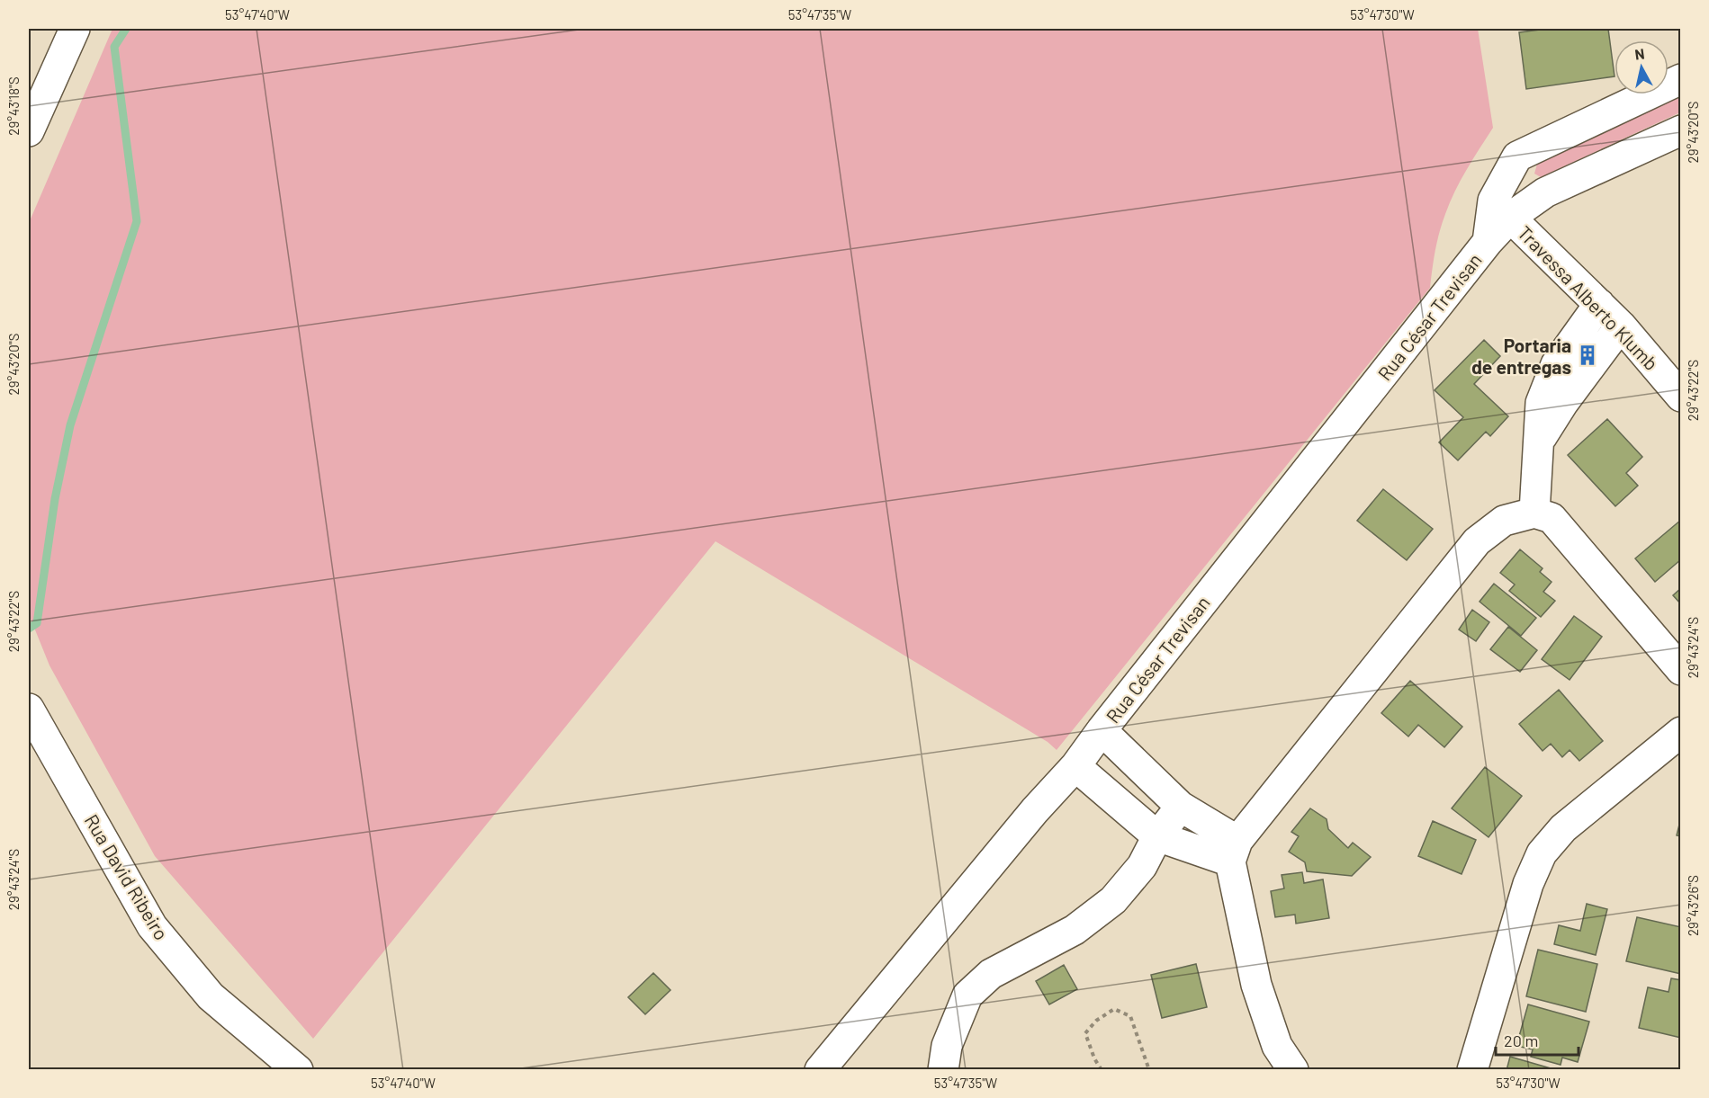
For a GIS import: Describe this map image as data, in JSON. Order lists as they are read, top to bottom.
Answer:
{
  "streets": {
    "street": ["Travessa Alberto Klumb", "Rua César Trevisan", "Rua David Ribeiro"]
  },
  "crossings": [
    ["Travessa Alberto Klumb", "Rua César Trevisan"]
  ],
  "places": {
    "building": ["Portaria de entregas"]
  },
  "scale_bar": "20 m",
  "north": "top",
  "coordinates": [
    "53°47'40\"W",
    "53°47'35\"W",
    "53°47'30\"W",
    "29°43'18\"S",
    "29°43'20\"S",
    "29°43'22\"S",
    "29°43'24\"S",
    "29°43'26\"S"
  ]
}
